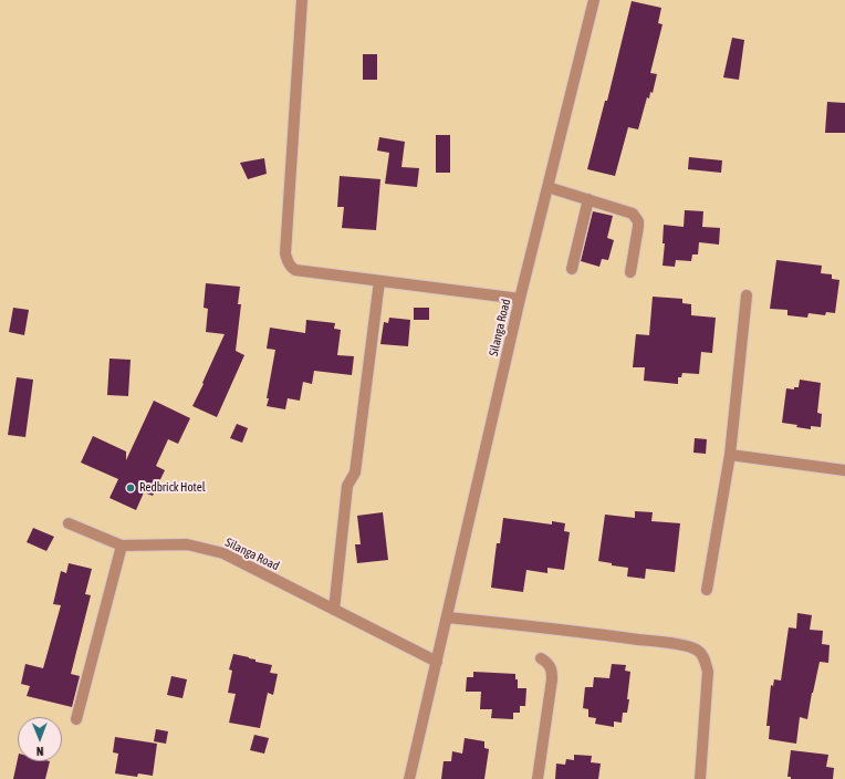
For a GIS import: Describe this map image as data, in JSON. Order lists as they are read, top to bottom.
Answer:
{
  "streets": {
    "street": ["Silanga Road"]
  },
  "places": ["Redbrick Hotel"],
  "north": "bottom"
}
